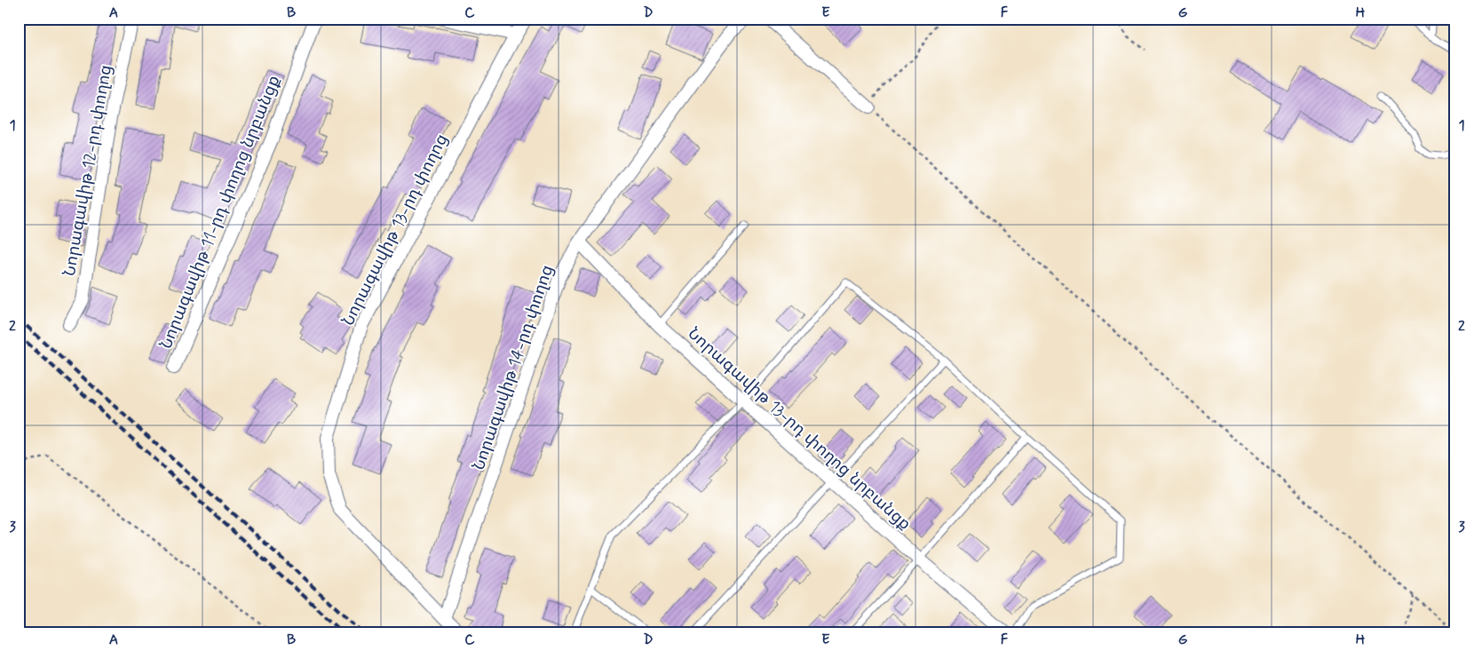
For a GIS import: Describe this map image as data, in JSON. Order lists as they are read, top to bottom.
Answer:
{
  "streets": {
    "street": [
      "Նորագավիթ 12-րդ փողոց",
      "Նորագավիթ 11-րդ փողոց նրբանցք",
      "Նորագավիթ 13-րդ փողոց",
      "Նորագավիթ 14-րդ փողոց",
      "Նորագավիթ 13-րդ փողոց նրբանցք"
    ]
  },
  "crossings": [
    ["Նորագավիթ 13-րդ փողոց", "Նորագավիթ 14-րդ փողոց"],
    ["Նորագավիթ 14-րդ փողոց", "Նորագավիթ 13-րդ փողոց նրբանցք"]
  ],
  "grid": {
    "columns": [
      "A",
      "B",
      "C",
      "D",
      "E",
      "F",
      "G",
      "H"
    ],
    "rows": ["1", "2", "3"]
  }
}
